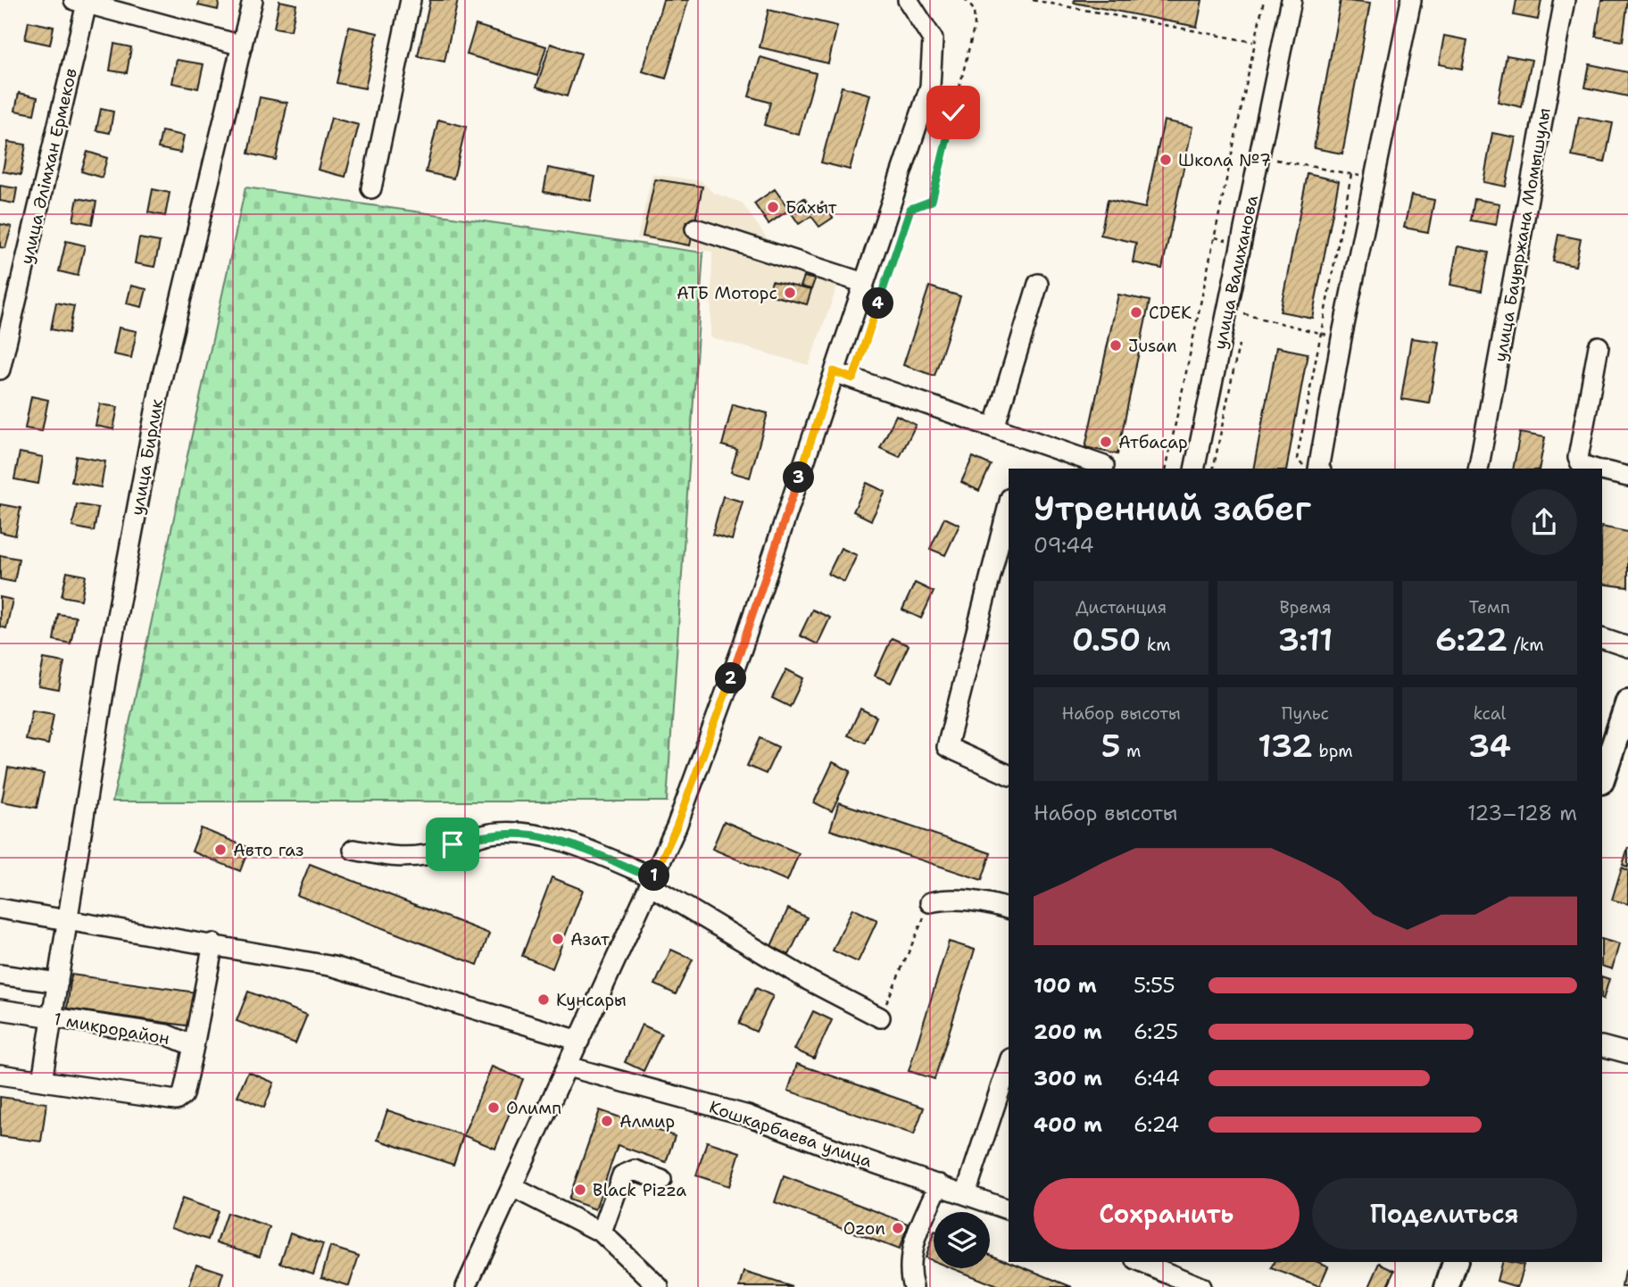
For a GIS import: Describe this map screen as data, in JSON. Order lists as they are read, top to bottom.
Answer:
{
  "streets": {
    "street": [
      "улица Әлімхан Ермеков",
      "улица Бауыржана Момышулы",
      "улица Валиханова",
      "улица Бирлик",
      "1 микрорайон",
      "Кошкарбаева улица"
    ]
  },
  "crossings": [
    ["улица Бирлик", "1 микрорайон"]
  ],
  "places": [
    "Школа №7",
    "Бахыт",
    "АТБ Моторс",
    "CDEK",
    "Jusan",
    "Атбасар",
    "Авто газ",
    "Азат",
    "Кунсары",
    "Олимп",
    "Алмир",
    "Black Pizza",
    "Ozon"
  ],
  "page": {
    "pins": [
      "4",
      "3",
      "2",
      "1"
    ],
    "heading": ["Утренний забег", "09:44"],
    "stats": [
      ["Дистанция", "0.50 km"],
      ["Время", "3:11"],
      ["Темп", "6:22 /km"],
      ["Набор высоты", "5 m"],
      ["Пульс", "132 bpm"],
      ["kcal", "34"]
    ],
    "chart": ["Набор высоты", "123–128 m"],
    "list": [
      {
        "name": "100 m",
        "note": "5:55"
      },
      {
        "name": "200 m",
        "note": "6:25"
      },
      {
        "name": "300 m",
        "note": "6:44"
      },
      {
        "name": "400 m",
        "note": "6:24"
      }
    ],
    "buttons": ["Сохранить", "Поделиться"]
  }
}
